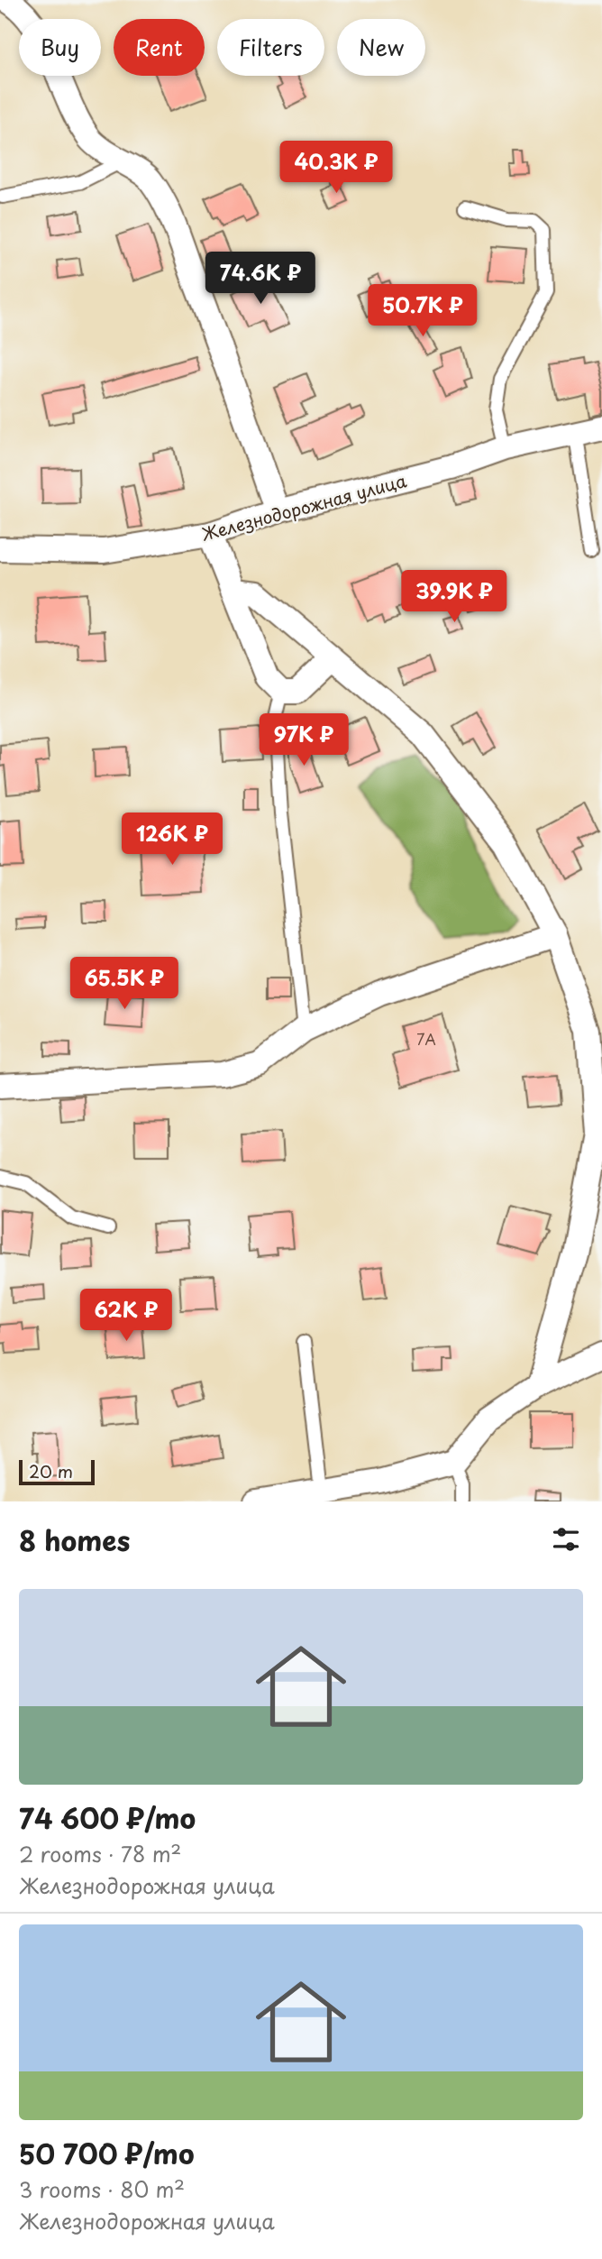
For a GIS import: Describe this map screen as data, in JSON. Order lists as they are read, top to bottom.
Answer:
{
  "streets": {
    "street": ["Железнодорожная улица"]
  },
  "house_numbers": ["7А"],
  "scale_bar": "20 m",
  "page": {
    "chip": [
      "Buy",
      "Rent",
      "Filters",
      "New"
    ],
    "price": [
      "40.3K ₽",
      "74.6K ₽",
      "50.7K ₽",
      "39.9K ₽",
      "97K ₽",
      "126K ₽",
      "65.5K ₽",
      "62K ₽"
    ],
    "scale": "20 m",
    "heading": "8 homes",
    "list": [
      {
        "name": "74 600 ₽/mo",
        "note": "2 rooms · 78 m² · Железнодорожная улица"
      },
      {
        "name": "50 700 ₽/mo",
        "note": "3 rooms · 80 m² · Железнодорожная улица"
      }
    ]
  }
}
